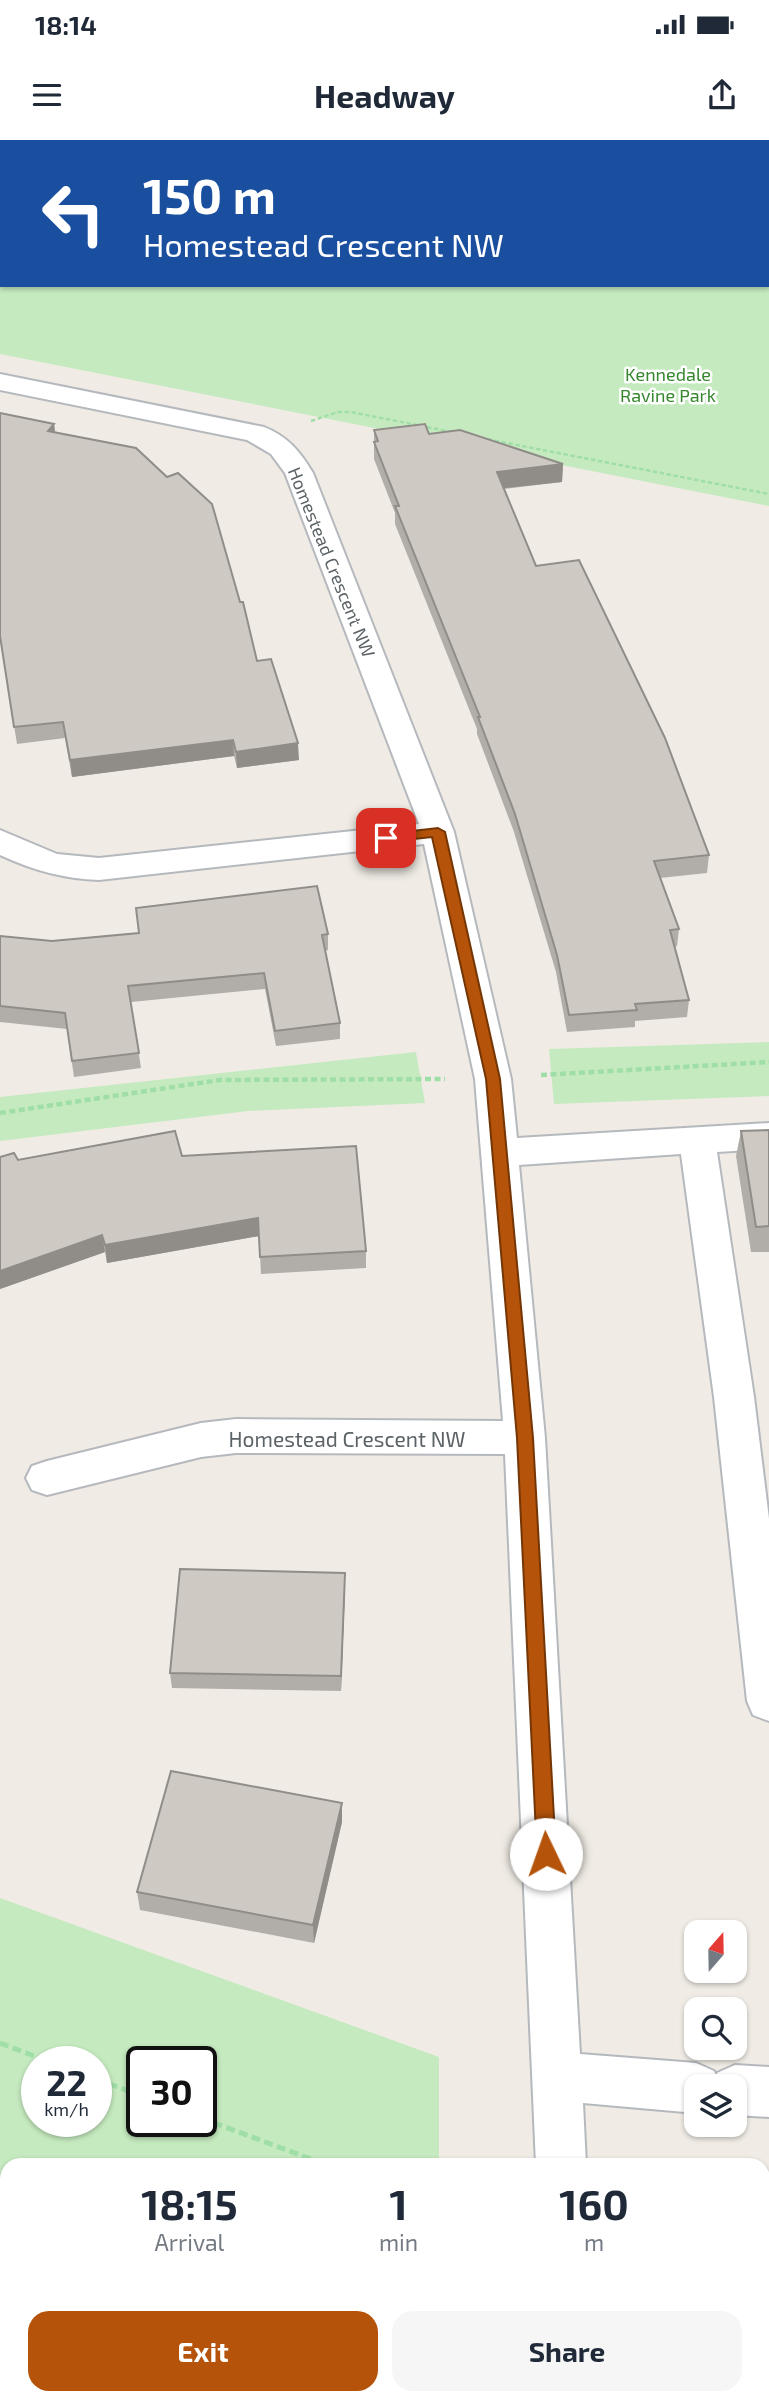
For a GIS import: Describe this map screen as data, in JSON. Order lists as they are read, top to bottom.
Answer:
{
  "streets": {
    "street": ["Homestead Crescent NW"]
  },
  "parks": ["Kennedale Ravine Park"],
  "north": "top",
  "page": {
    "status": "18:14",
    "header": "Headway",
    "turn": ["150 m", "Homestead Crescent NW"],
    "speed": "22 km/h",
    "limit": "30",
    "eta": [
      "18:15",
      "Arrival",
      "1",
      "min",
      "160",
      "m"
    ],
    "buttons": ["Exit", "Share"]
  }
}
